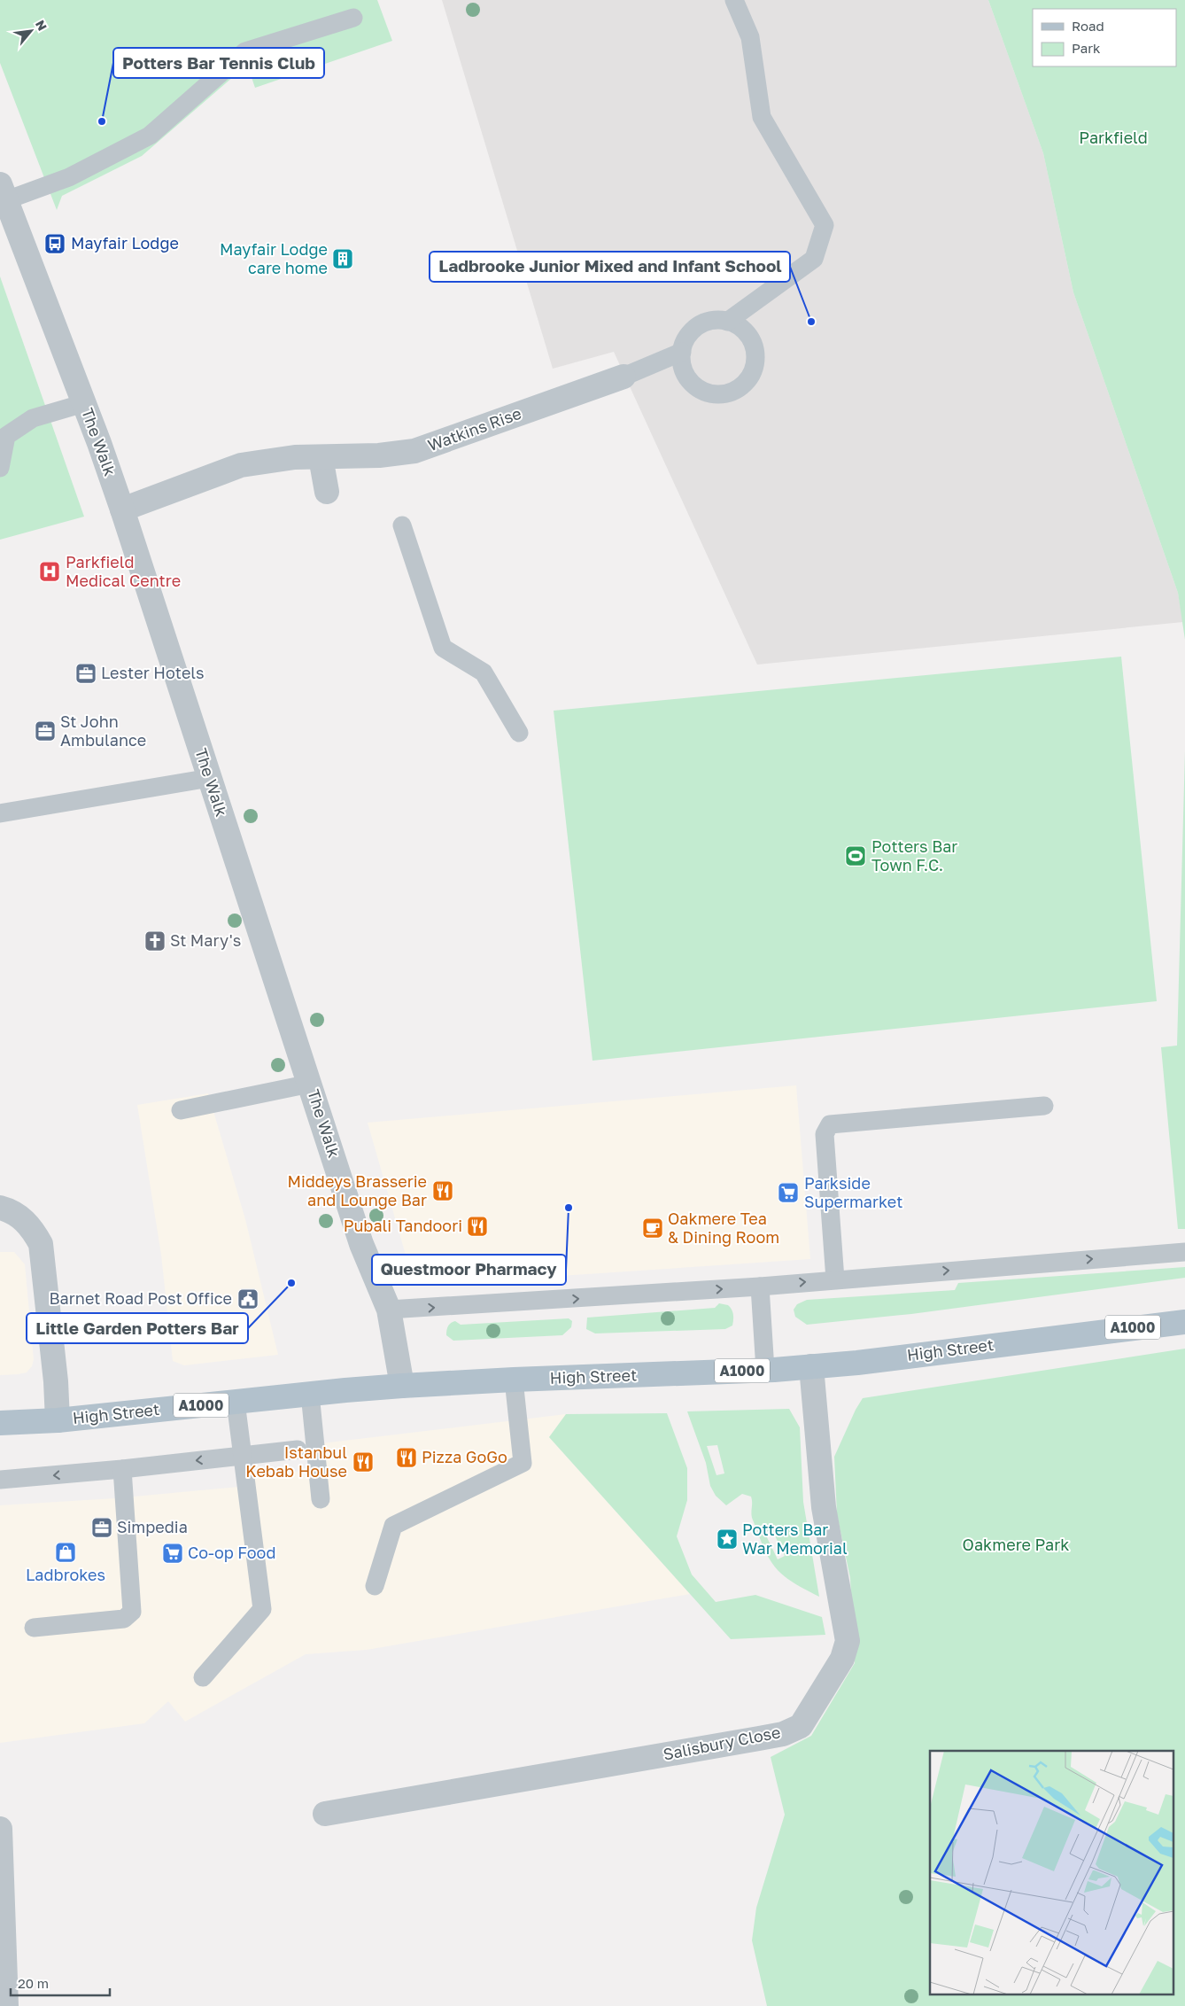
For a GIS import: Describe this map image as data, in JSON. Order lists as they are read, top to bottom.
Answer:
{
  "streets": {
    "main road": ["A1000", "High Street"],
    "street": ["Watkins Rise", "The Walk", "Salisbury Close"]
  },
  "crossings": [
    ["Watkins Rise", "The Walk"],
    ["The Walk", "High Street"],
    ["High Street", "Salisbury Close"]
  ],
  "parks": ["Parkfield", "Oakmere Park"],
  "places": {
    "other": [
      "Potters Bar Tennis Club",
      "Ladbrooke Junior Mixed and Infant School",
      "Questmoor Pharmacy",
      "Little Garden Potters Bar"
    ],
    "bus stop": ["Mayfair Lodge"],
    "building": ["Mayfair Lodge care home"],
    "hospital": ["Parkfield Medical Centre"],
    "office": ["Lester Hotels", "St John Ambulance", "Simpedia"],
    "sports": ["Potters Bar Town F.C."],
    "church": ["St Mary's"],
    "restaurant": [
      "Middeys Brasserie and Lounge Bar",
      "Pubali Tandoori",
      "Pizza GoGo",
      "Istanbul Kebab House"
    ],
    "supermarket": ["Parkside Supermarket", "Co-op Food"],
    "cafe": ["Oakmere Tea & Dining Room"],
    "public building": ["Barnet Road Post Office"],
    "place": ["Potters Bar War Memorial"],
    "shop": ["Ladbrokes"]
  },
  "legend": ["Road", "Park"],
  "scale_bar": "20 m",
  "north": "top right"
}
